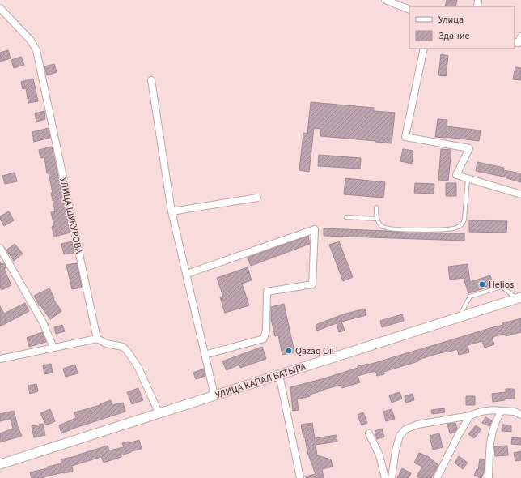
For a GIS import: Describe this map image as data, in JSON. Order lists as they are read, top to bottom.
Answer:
{
  "streets": {
    "main road": ["УЛИЦА КАПАЛ БАТЫРА"],
    "street": ["УЛИЦА ШУКУРОВА"]
  },
  "places": ["Helios", "Qazaq Oil"],
  "legend": ["Улица", "Здание"]
}
